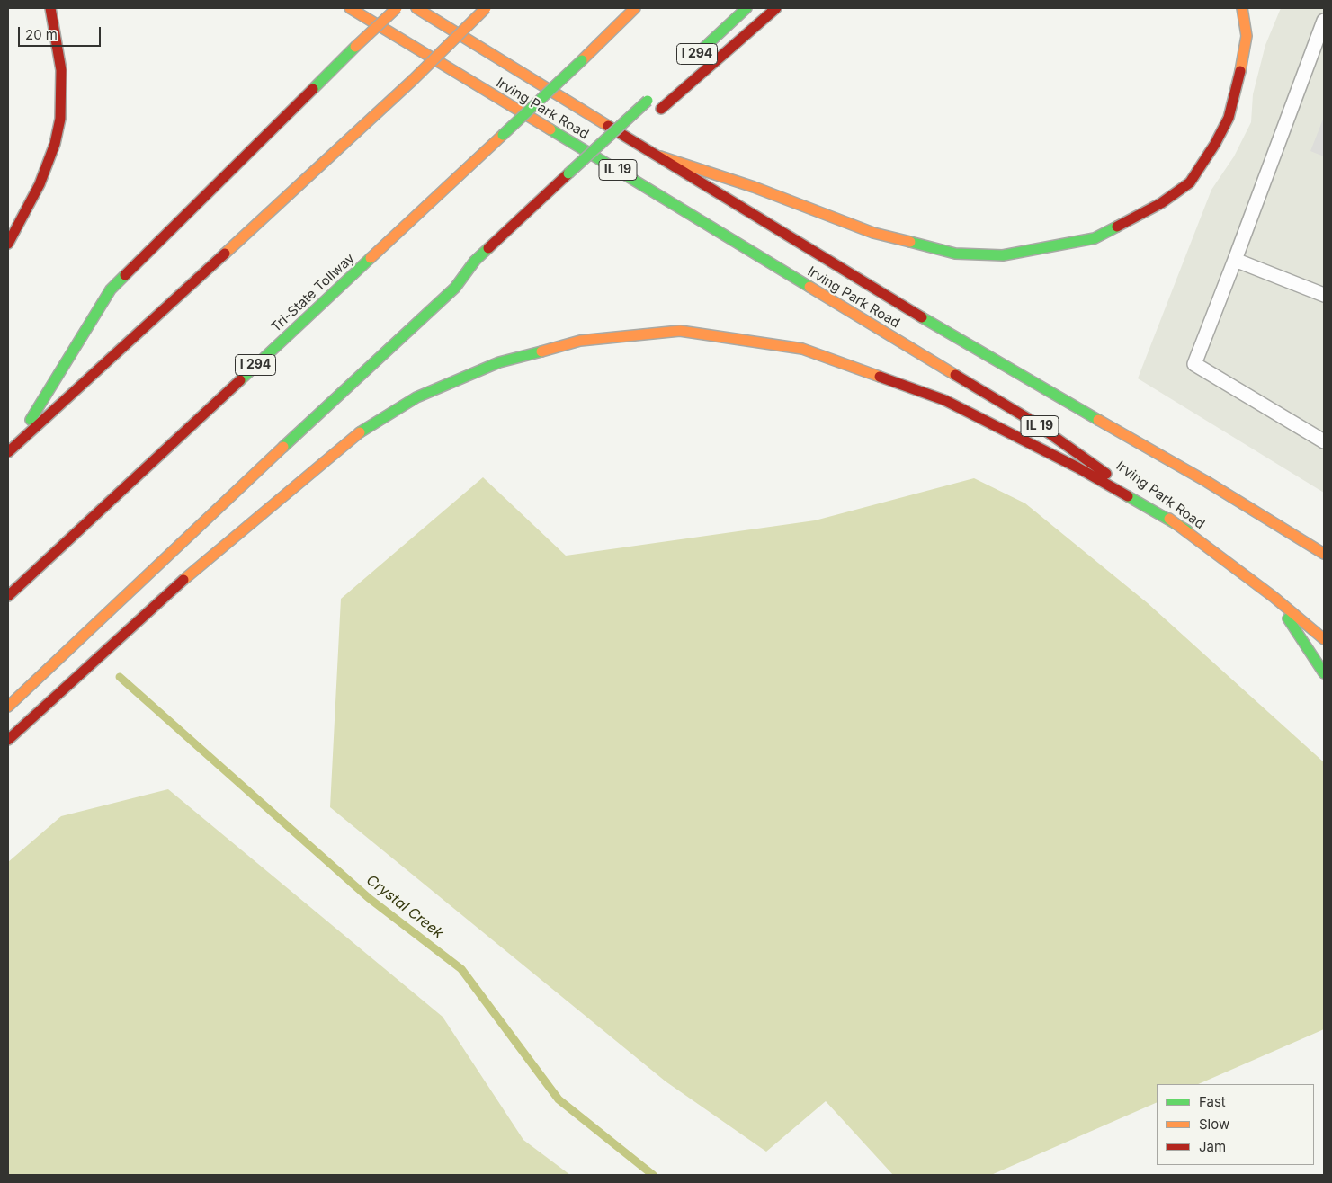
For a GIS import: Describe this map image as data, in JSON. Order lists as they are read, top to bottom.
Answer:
{
  "streets": {
    "main road": [
      "I 294",
      "Irving Park Road",
      "IL 19",
      "Tri-State Tollway"
    ]
  },
  "water": ["Crystal Creek"],
  "legend": ["Fast", "Slow", "Jam"],
  "scale_bar": "20 m"
}
